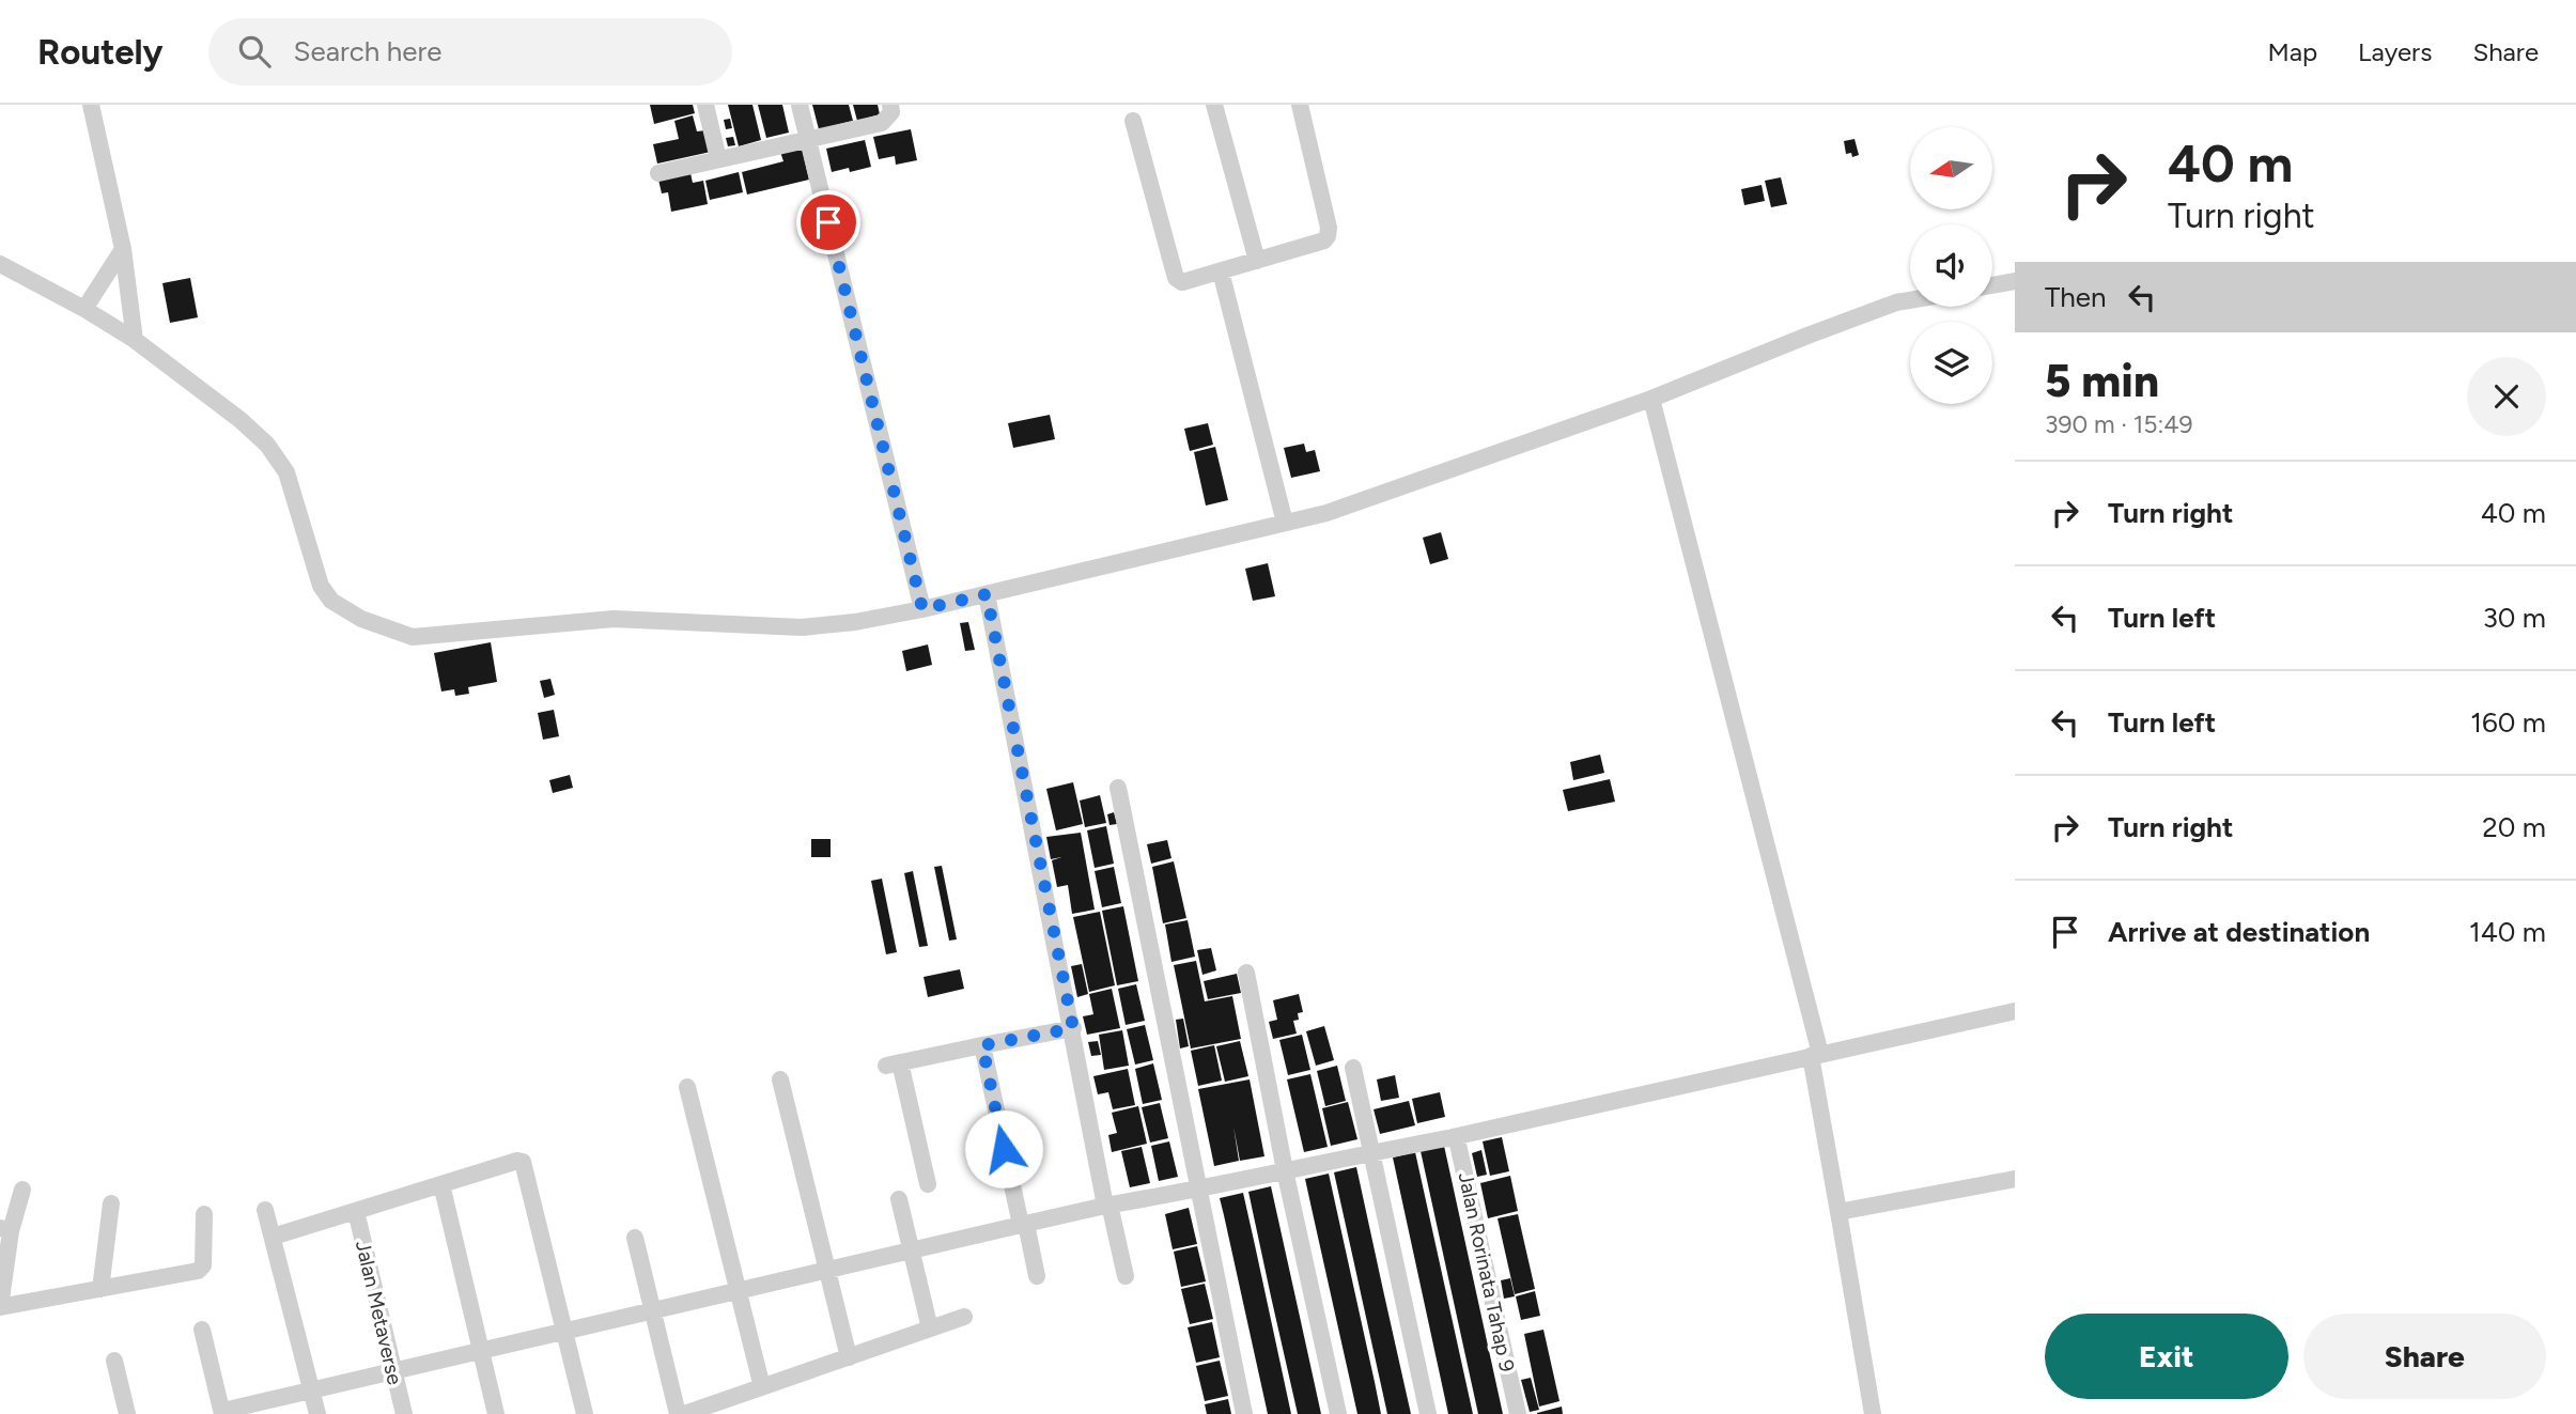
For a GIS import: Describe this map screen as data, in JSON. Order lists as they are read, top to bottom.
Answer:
{
  "streets": {
    "street": ["Jalan Rorinata Tahap 9", "Jalan Metaverse"]
  },
  "north": "left",
  "page": {
    "header": "Routely",
    "search": "Search here",
    "nav": ["Map", "Layers", "Share"],
    "turn": ["40 m", "Turn right"],
    "then": "Then",
    "heading": ["5 min", "390 m · 15:49"],
    "list": [
      {
        "name": "Turn right",
        "value": "40 m"
      },
      {
        "name": "Turn left",
        "value": "30 m"
      },
      {
        "name": "Turn left",
        "value": "160 m"
      },
      {
        "name": "Turn right",
        "value": "20 m"
      },
      {
        "name": "Arrive at destination",
        "value": "140 m"
      }
    ],
    "buttons": ["Exit", "Share"]
  }
}
